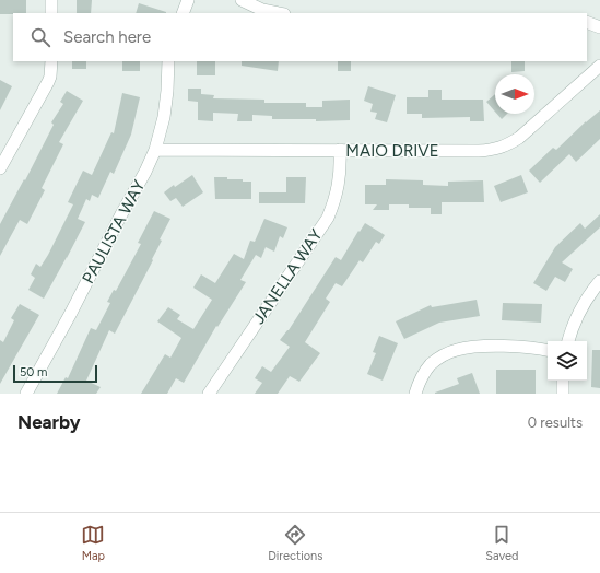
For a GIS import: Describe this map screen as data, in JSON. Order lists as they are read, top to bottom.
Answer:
{
  "streets": {
    "street": ["MAIO DRIVE", "PAULISTA WAY", "JANELLA WAY"]
  },
  "crossings": [
    ["MAIO DRIVE", "PAULISTA WAY"],
    ["MAIO DRIVE", "JANELLA WAY"]
  ],
  "scale_bar": "50 m",
  "north": "right",
  "page": {
    "search": "Search here",
    "scale": "50 m",
    "heading": ["Nearby", "0 results"],
    "nav": ["Map", "Directions", "Saved"]
  }
}
